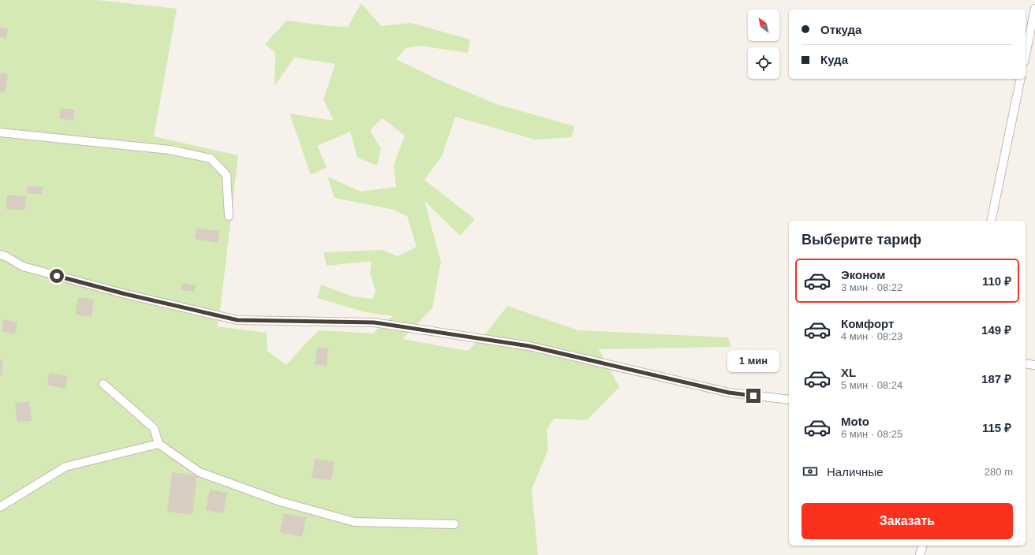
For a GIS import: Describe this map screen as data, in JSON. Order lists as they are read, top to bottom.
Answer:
{
  "north": "top left",
  "page": {
    "banner": ["Откуда", "Куда"],
    "heading": "Выберите тариф",
    "list": [
      {
        "name": "Эконом",
        "note": "3 мин · 08:22",
        "value": "110 ₽"
      },
      {
        "name": "Комфорт",
        "note": "4 мин · 08:23",
        "value": "149 ₽"
      },
      {
        "name": "XL",
        "note": "5 мин · 08:24",
        "value": "187 ₽"
      },
      {
        "name": "Moto",
        "note": "6 мин · 08:25",
        "value": "115 ₽"
      }
    ],
    "bubble": "1 мин",
    "pay": ["Наличные", "280 m"],
    "buttons": "Заказать"
  }
}
